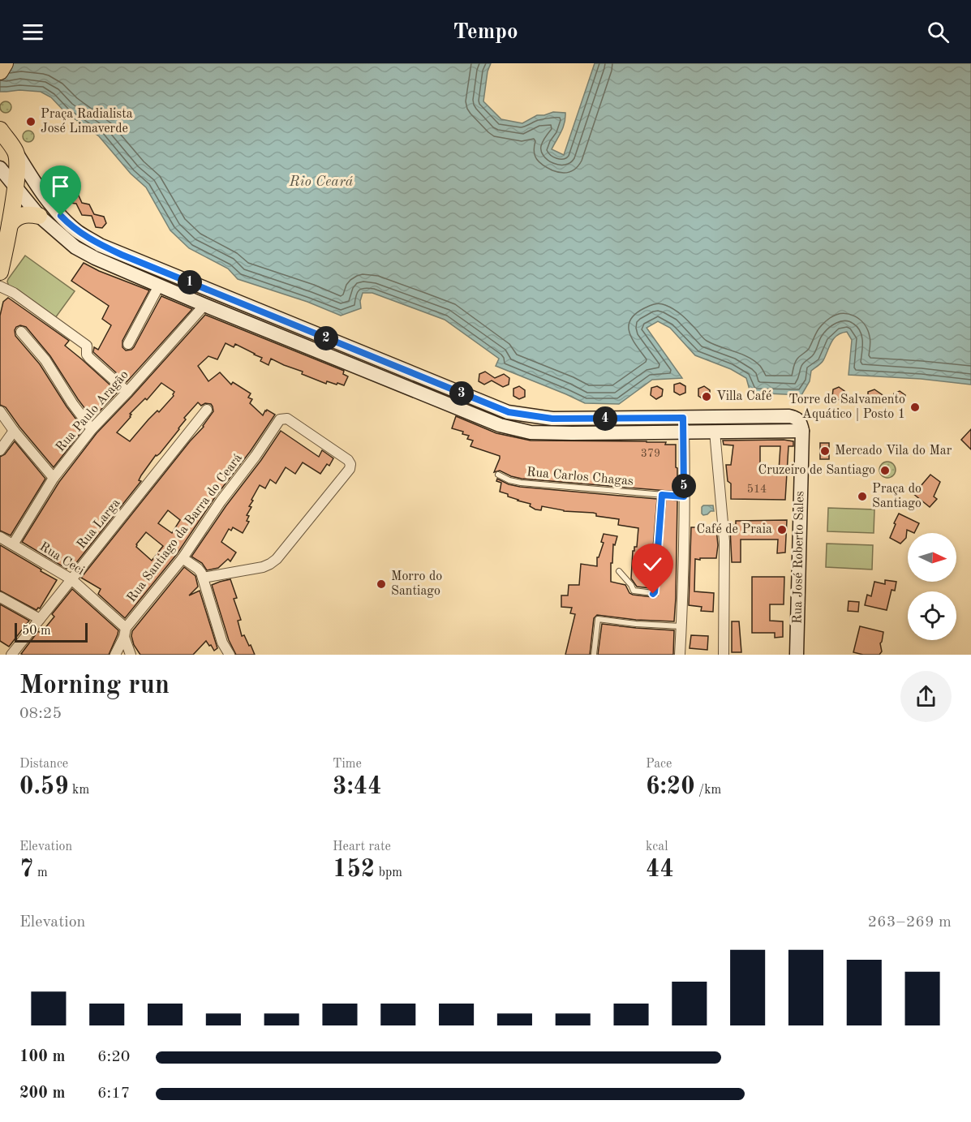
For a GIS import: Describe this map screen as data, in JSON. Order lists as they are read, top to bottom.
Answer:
{
  "streets": {
    "main road": ["Rua José Roberto Sales"],
    "street": [
      "Rua Paulo Aragão",
      "Rua Larga",
      "Rua Santiago da Barra do Ceará",
      "Rua Ceci"
    ],
    "lane": ["Rua Carlos Chagas"]
  },
  "crossings": [
    ["Rua Paulo Aragão", "Rua Ceci"],
    ["Rua Larga", "Rua Ceci"],
    ["Rua Santiago da Barra do Ceará", "Rua Ceci"]
  ],
  "water": ["Rio Ceará"],
  "places": [
    "Praça Radialista José Limaverde",
    "Villa Café",
    "Torre de Salvamento Aquático | Posto 1",
    "Mercado Vila do Mar",
    "Cruzeiro de Santiago",
    "Praça do Santiago",
    "Café de Praia",
    "Morro do Santiago"
  ],
  "house_numbers": ["379", "514"],
  "scale_bar": "50 m",
  "north": "right",
  "page": {
    "header": "Tempo",
    "pins": [
      "1",
      "2",
      "3",
      "4",
      "5"
    ],
    "scale": "50 m",
    "heading": ["Morning run", "08:25"],
    "stats": [
      ["Distance", "0.59 km"],
      ["Time", "3:44"],
      ["Pace", "6:20 /km"],
      ["Elevation", "7 m"],
      ["Heart rate", "152 bpm"],
      ["kcal", "44"]
    ],
    "chart": ["Elevation", "263–269 m"],
    "list": [
      {
        "name": "100 m",
        "note": "6:20"
      },
      {
        "name": "200 m",
        "note": "6:17"
      }
    ]
  }
}
